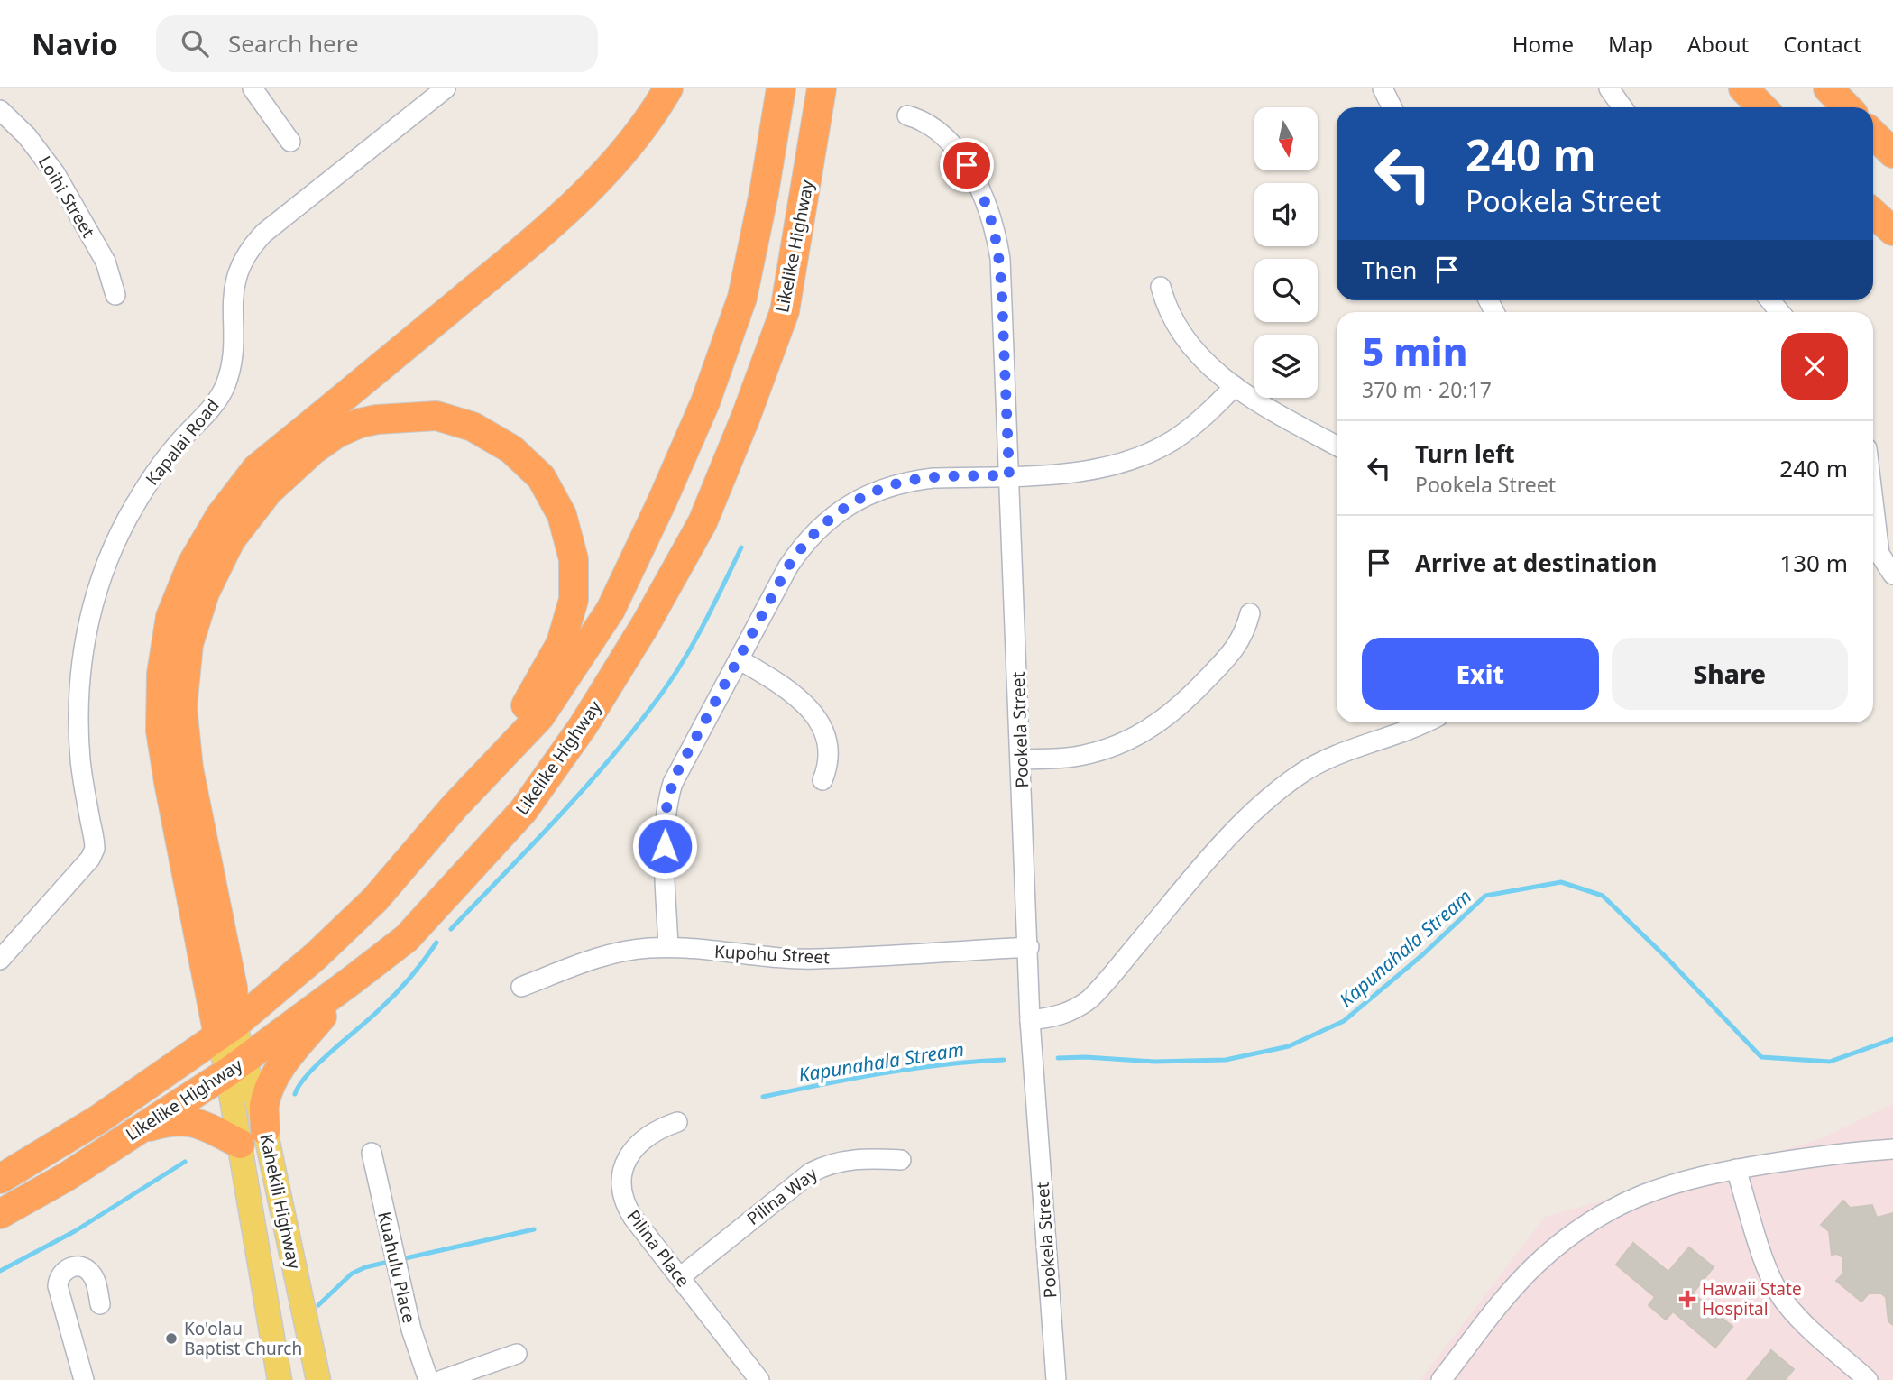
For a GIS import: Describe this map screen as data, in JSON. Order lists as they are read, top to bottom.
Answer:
{
  "streets": {
    "highway": ["Likelike Highway"],
    "main road": ["Kahekili Highway"],
    "street": [
      "Loihi Street",
      "Kapalai Road",
      "Pookela Street",
      "Kupohu Street",
      "Pilina Way",
      "Pilina Place",
      "Kuahulu Place"
    ]
  },
  "crossings": [
    ["Likelike Highway", "Kahekili Highway"],
    ["Pookela Street", "Kupohu Street"],
    ["Pilina Way", "Pilina Place"]
  ],
  "water": ["Kapunahala Stream"],
  "places": {
    "health": ["Hawaii State Hospital"],
    "other": ["Ko'olau Baptist Church"]
  },
  "north": "bottom",
  "page": {
    "header": "Navio",
    "search": "Search here",
    "nav": [
      "Home",
      "Map",
      "About",
      "Contact"
    ],
    "turn": ["240 m", "Pookela Street"],
    "then": "Then",
    "heading": ["5 min", "370 m · 20:17"],
    "list": [
      {
        "name": "Turn left",
        "note": "Pookela Street",
        "value": "240 m"
      },
      {
        "name": "Arrive at destination",
        "value": "130 m"
      }
    ],
    "buttons": ["Exit", "Share"]
  }
}
